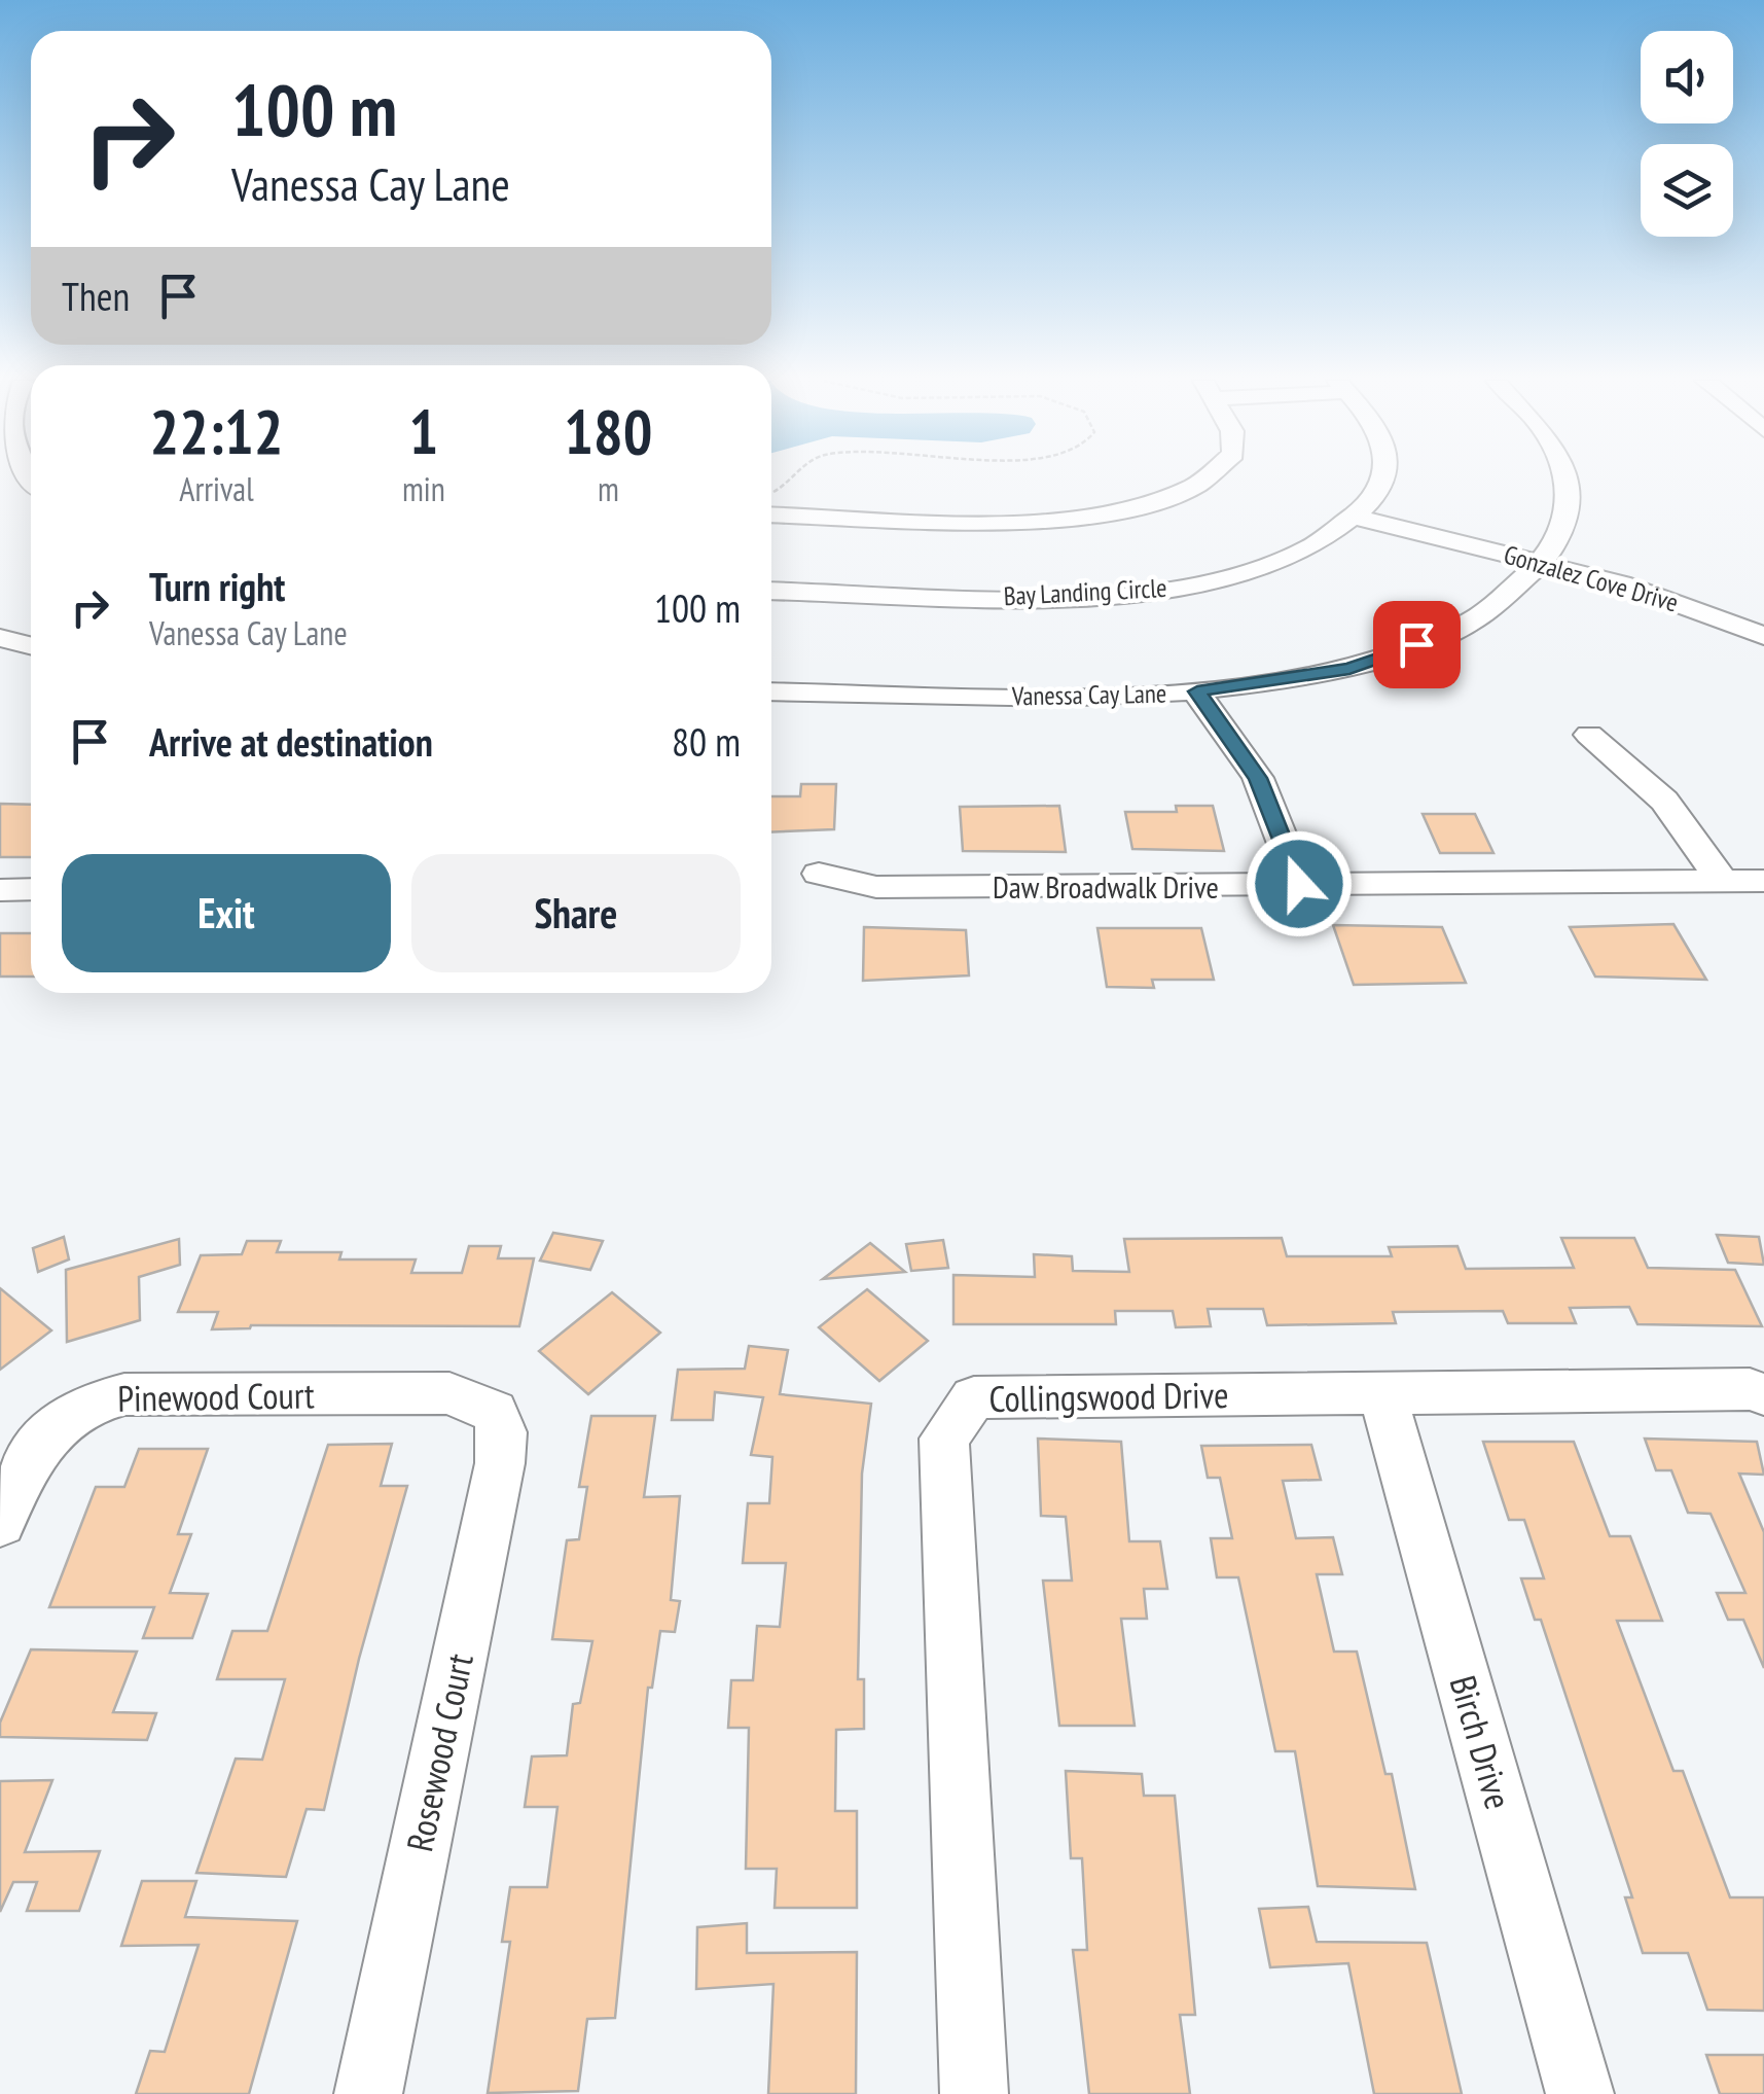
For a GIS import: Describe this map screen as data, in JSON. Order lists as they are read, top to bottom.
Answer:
{
  "streets": {
    "street": [
      "Gonzalez Cove Drive",
      "Bay Landing Circle",
      "Vanessa Cay Lane",
      "Daw Broadwalk Drive",
      "Pinewood Court",
      "Collingswood Drive",
      "Birch Drive",
      "Rosewood Court"
    ]
  },
  "crossings": [
    ["Gonzalez Cove Drive", "Bay Landing Circle"],
    ["Gonzalez Cove Drive", "Vanessa Cay Lane"],
    ["Pinewood Court", "Rosewood Court"],
    ["Collingswood Drive", "Birch Drive"]
  ],
  "page": {
    "turn": ["100 m", "Vanessa Cay Lane"],
    "then": "Then",
    "eta": [
      "22:12",
      "Arrival",
      "1",
      "min",
      "180",
      "m"
    ],
    "list": [
      {
        "name": "Turn right",
        "note": "Vanessa Cay Lane",
        "value": "100 m"
      },
      {
        "name": "Arrive at destination",
        "value": "80 m"
      }
    ],
    "buttons": ["Exit", "Share"]
  }
}
